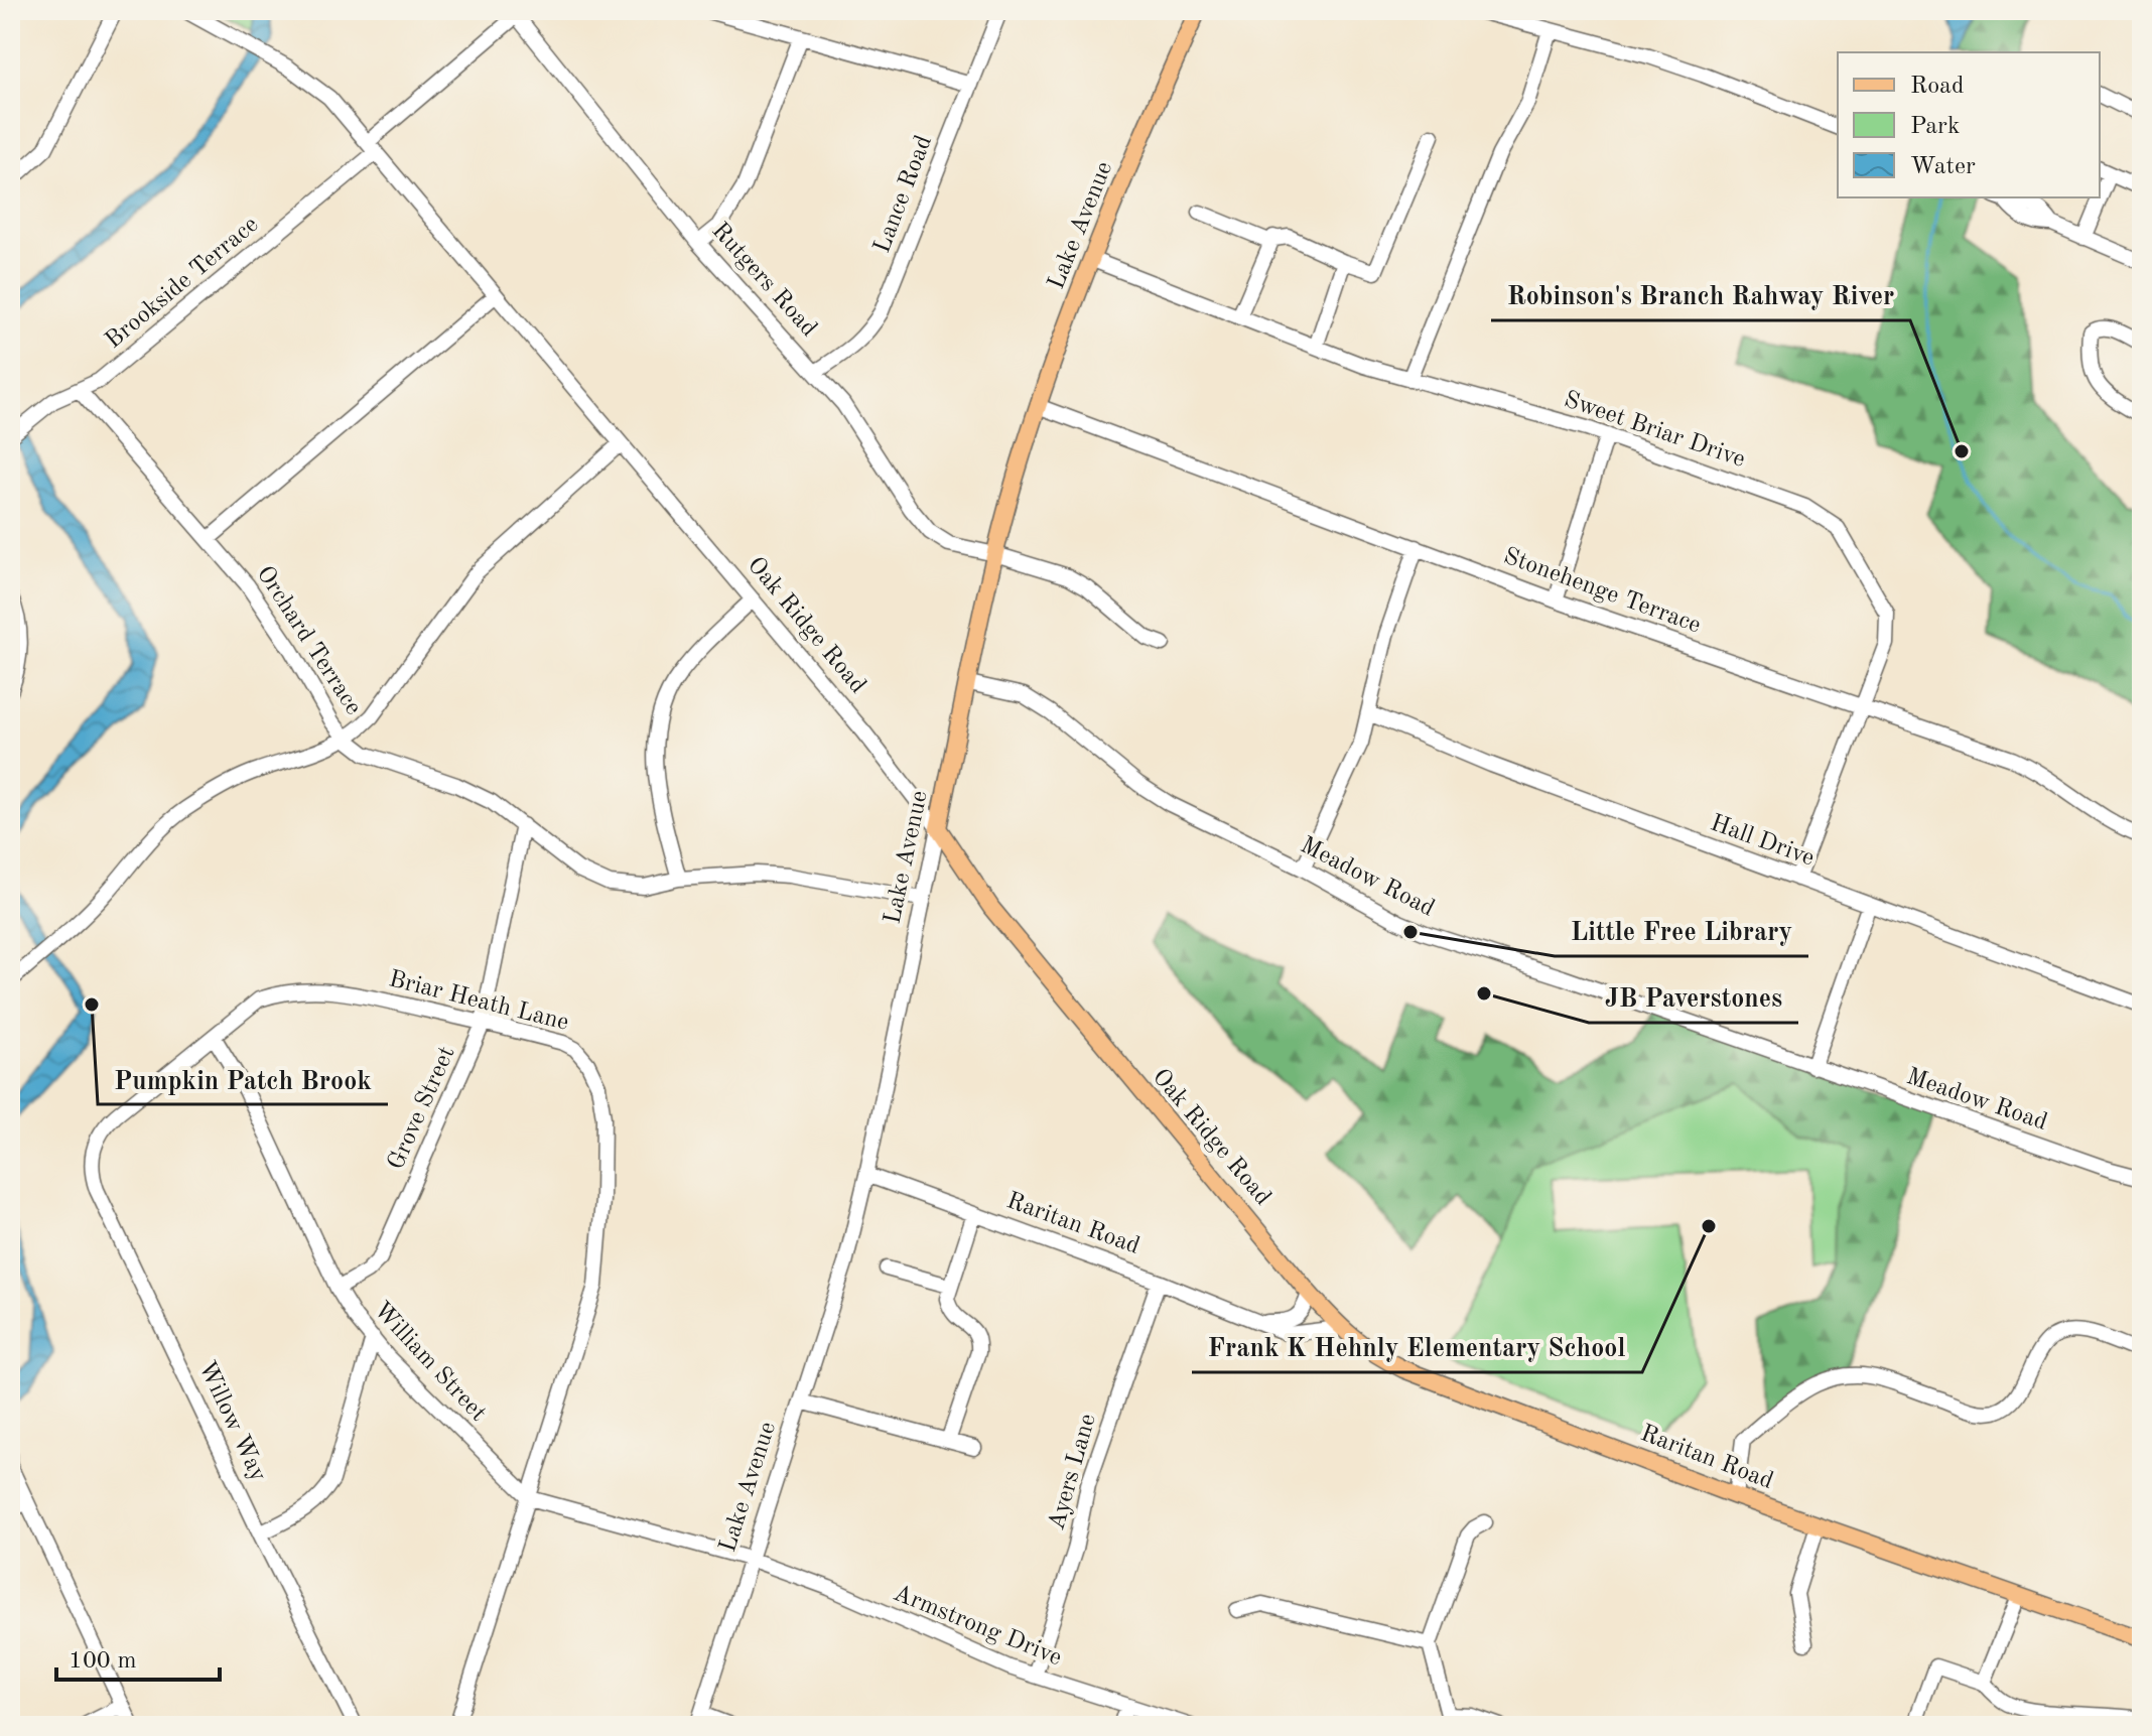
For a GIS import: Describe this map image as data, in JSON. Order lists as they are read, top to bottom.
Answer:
{
  "streets": {
    "main road": ["Lake Avenue", "Oak Ridge Road", "Raritan Road"],
    "street": [
      "Lance Road",
      "Rutgers Road",
      "Brookside Terrace",
      "Sweet Briar Drive",
      "Stonehenge Terrace",
      "Orchard Terrace",
      "Hall Drive",
      "Meadow Road",
      "Briar Heath Lane",
      "Grove Street",
      "William Street",
      "Willow Way",
      "Ayers Lane",
      "Armstrong Drive"
    ]
  },
  "crossings": [
    ["Lance Road", "Rutgers Road"],
    ["Lake Avenue", "Rutgers Road"],
    ["Lake Avenue", "Sweet Briar Drive"],
    ["Lake Avenue", "Stonehenge Terrace"],
    ["Lake Avenue", "Oak Ridge Road"],
    ["Lake Avenue", "Orchard Terrace"],
    ["Lake Avenue", "Meadow Road"],
    ["Lake Avenue", "Raritan Road"],
    ["Lake Avenue", "William Street"],
    ["Lake Avenue", "Armstrong Drive"],
    ["Rutgers Road", "Brookside Terrace"],
    ["Brookside Terrace", "Oak Ridge Road"],
    ["Brookside Terrace", "Orchard Terrace"],
    ["Sweet Briar Drive", "Stonehenge Terrace"],
    ["Sweet Briar Drive", "Hall Drive"],
    ["Oak Ridge Road", "Raritan Road"],
    ["Orchard Terrace", "Grove Street"],
    ["Briar Heath Lane", "Grove Street"],
    ["Briar Heath Lane", "William Street"],
    ["Briar Heath Lane", "Willow Way"],
    ["Grove Street", "William Street"],
    ["Raritan Road", "Ayers Lane"],
    ["William Street", "Armstrong Drive"],
    ["Ayers Lane", "Armstrong Drive"]
  ],
  "places": [
    "Robinson's Branch Rahway River",
    "Little Free Library",
    "JB Paverstones",
    "Pumpkin Patch Brook",
    "Frank K Hehnly Elementary School"
  ],
  "legend": ["Road", "Park", "Water"],
  "scale_bar": "100 m"
}
